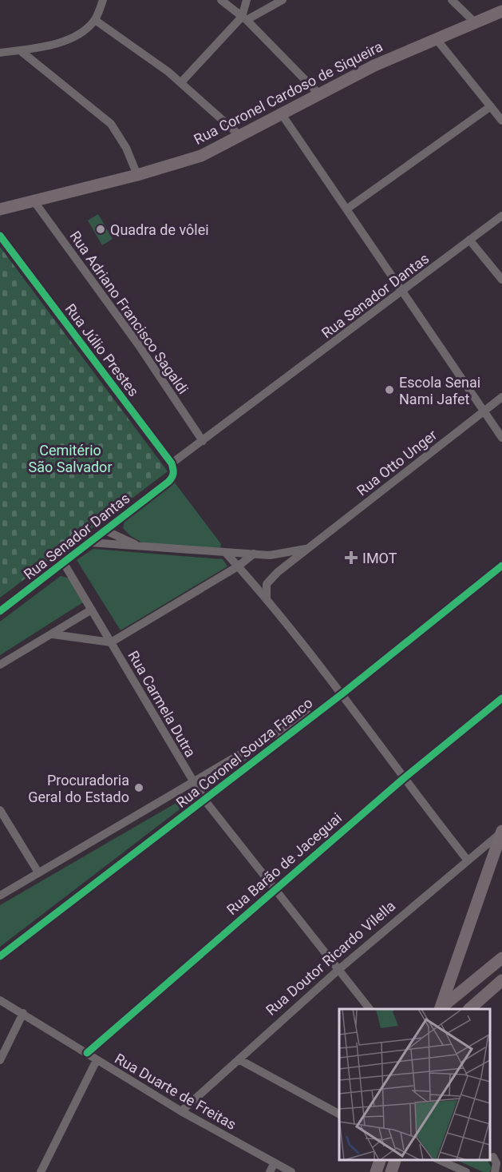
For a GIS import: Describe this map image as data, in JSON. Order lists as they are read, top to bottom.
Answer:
{
  "streets": {
    "main road": ["Rua Coronel Cardoso de Siqueira"],
    "street": [
      "Rua Senador Dantas",
      "Rua Adriano Francisco Sagaldi",
      "Rua Júlio Prestes",
      "Rua Otto Unger",
      "Rua Carmela Dutra",
      "Rua Coronel Souza Franco",
      "Rua Barão de Jaceguai",
      "Rua Doutor Ricardo Vilella",
      "Rua Duarte de Freitas"
    ]
  },
  "crossings": [
    ["Rua Coronel Cardoso de Siqueira", "Rua Adriano Francisco Sagaldi"],
    ["Rua Senador Dantas", "Rua Adriano Francisco Sagaldi"],
    ["Rua Senador Dantas", "Rua Júlio Prestes"],
    ["Rua Senador Dantas", "Rua Otto Unger"],
    ["Rua Senador Dantas", "Rua Carmela Dutra"],
    ["Rua Carmela Dutra", "Rua Coronel Souza Franco"],
    ["Rua Carmela Dutra", "Rua Barão de Jaceguai"],
    ["Rua Carmela Dutra", "Rua Doutor Ricardo Vilella"],
    ["Rua Barão de Jaceguai", "Rua Duarte de Freitas"],
    ["Rua Doutor Ricardo Vilella", "Rua Duarte de Freitas"]
  ],
  "parks": ["Cemitério São Salvador"],
  "places": {
    "other": ["Quadra de vôlei", "Escola Senai Nami Jafet", "Procuradoria Geral do Estado"],
    "health": ["IMOT"]
  }
}
